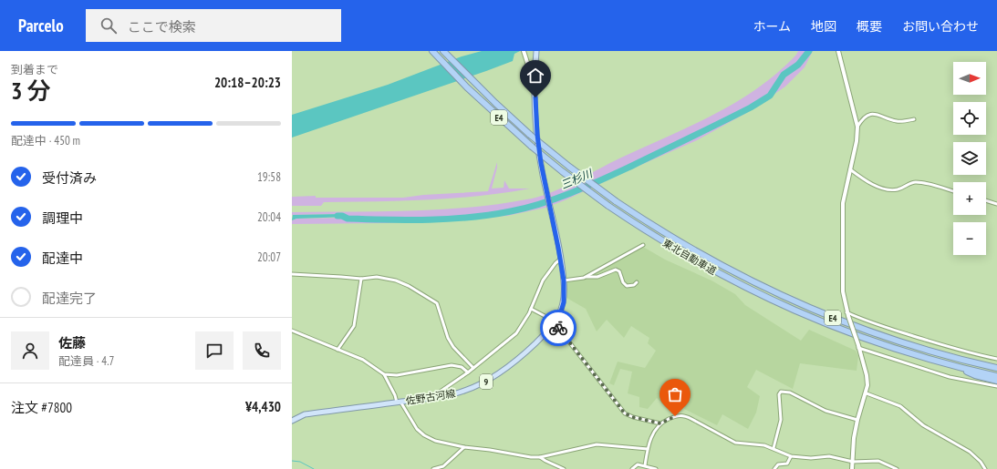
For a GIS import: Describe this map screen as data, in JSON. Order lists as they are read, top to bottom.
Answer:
{
  "streets": {
    "highway": ["E4", "東北自動車道"],
    "main road": ["9", "佐野古河線"]
  },
  "water": ["三杉川"],
  "north": "right",
  "page": {
    "header": "Parcelo",
    "search": "ここで検索",
    "nav": [
      "ホーム",
      "地図",
      "概要",
      "お問い合わせ"
    ],
    "heading": ["3 分", "到着まで", "20:18–20:23"],
    "panel": [
      "佐藤",
      "配達員 · 4.7",
      "注文 #7800",
      "¥4,430"
    ],
    "map_buttons": ["+", "−"],
    "bar": "配達中 · 450 m",
    "list": [
      ["受付済み", "19:58"],
      ["調理中", "20:04"],
      ["配達中", "20:07"],
      "配達完了"
    ]
  }
}
